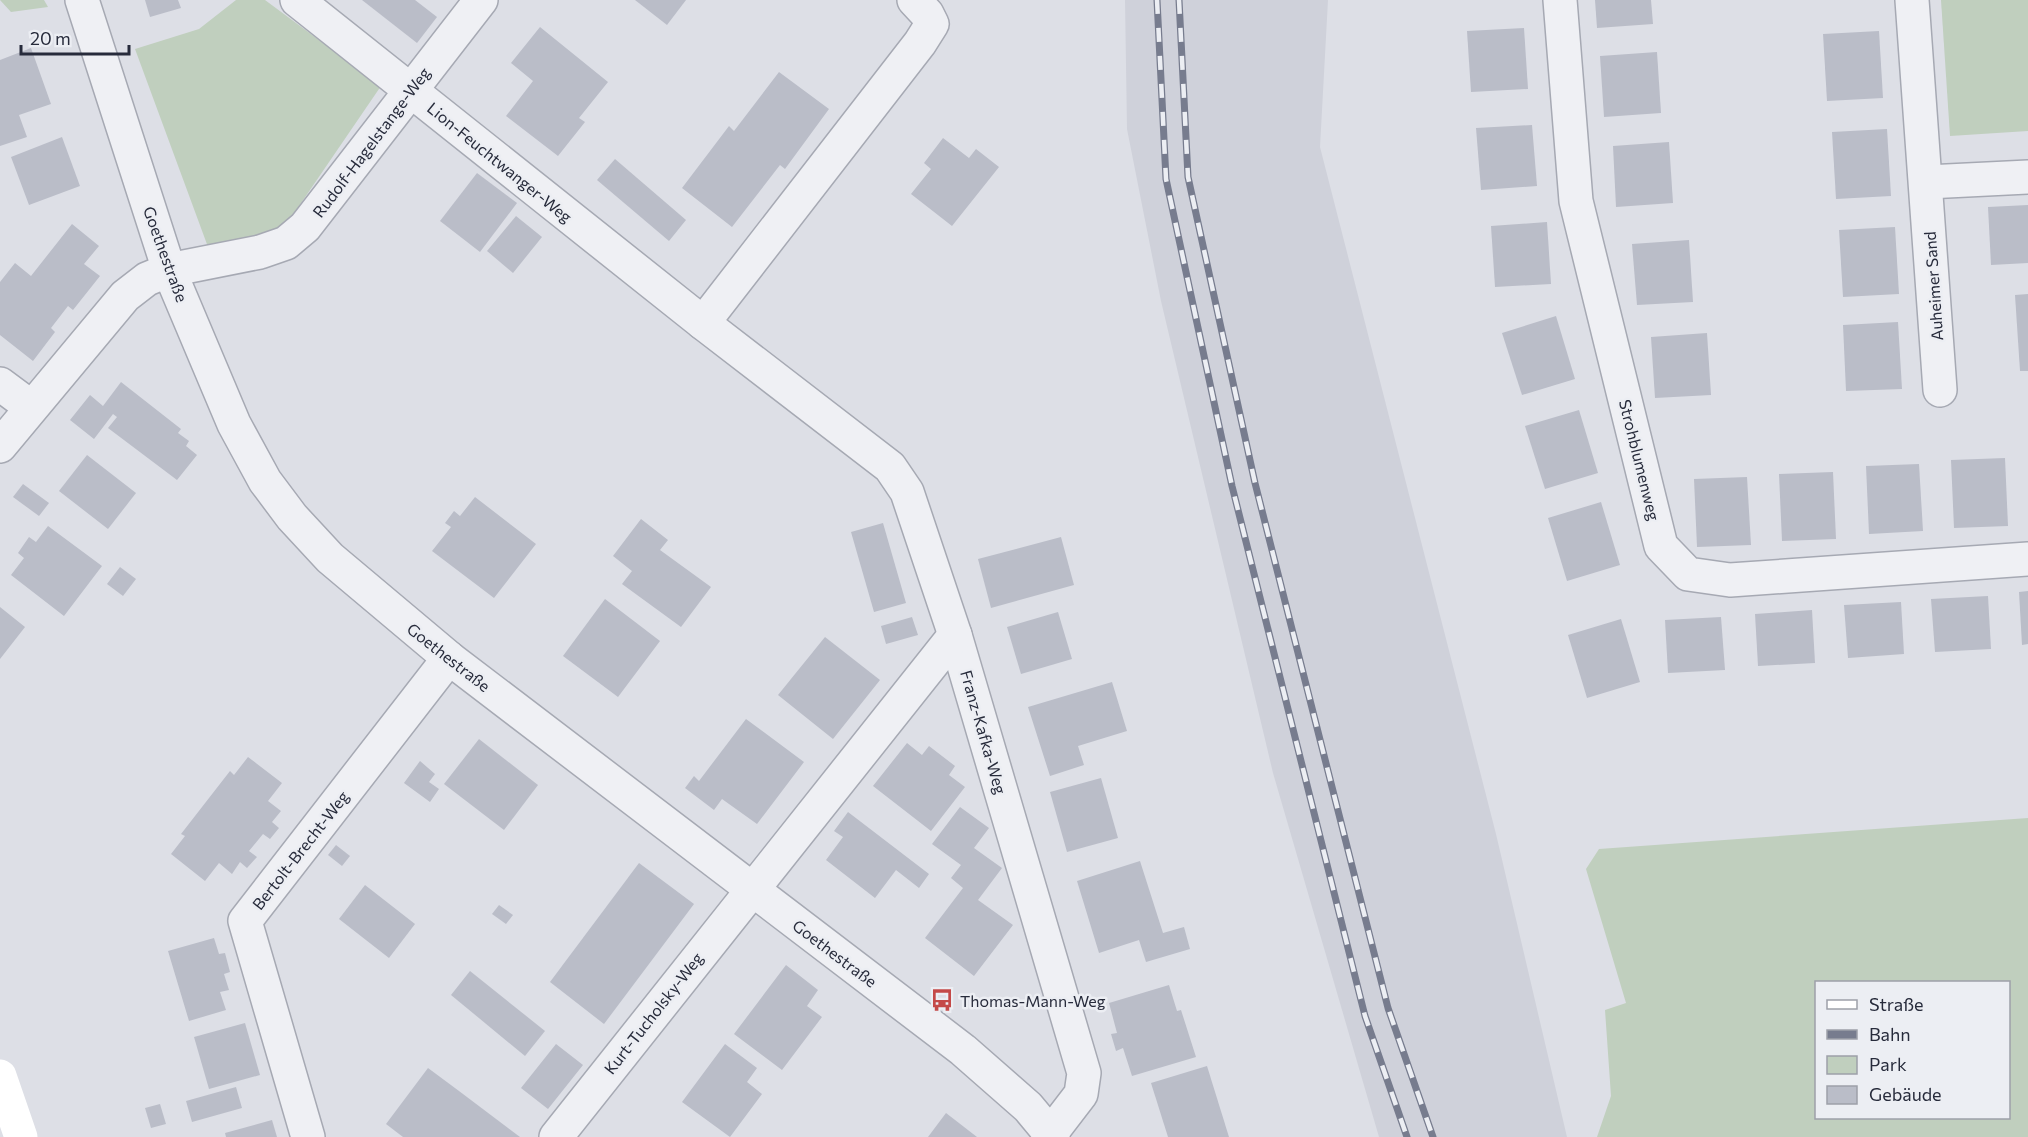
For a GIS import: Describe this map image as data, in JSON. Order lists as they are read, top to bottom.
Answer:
{
  "streets": {
    "street": [
      "Rudolf-Hagelstange-Weg",
      "Lion-Feuchtwanger-Weg",
      "Goethestraße",
      "Auheimer Sand",
      "Strohblumenweg",
      "Franz-Kafka-Weg",
      "Bertolt-Brecht-Weg",
      "Kurt-Tucholsky-Weg"
    ]
  },
  "crossings": [
    ["Rudolf-Hagelstange-Weg", "Lion-Feuchtwanger-Weg"],
    ["Rudolf-Hagelstange-Weg", "Goethestraße"],
    ["Lion-Feuchtwanger-Weg", "Franz-Kafka-Weg"],
    ["Goethestraße", "Franz-Kafka-Weg"],
    ["Goethestraße", "Bertolt-Brecht-Weg"],
    ["Goethestraße", "Kurt-Tucholsky-Weg"]
  ],
  "places": {
    "bus stop": ["Thomas-Mann-Weg"]
  },
  "legend": [
    "Straße",
    "Bahn",
    "Park",
    "Gebäude"
  ],
  "scale_bar": "20 m"
}
